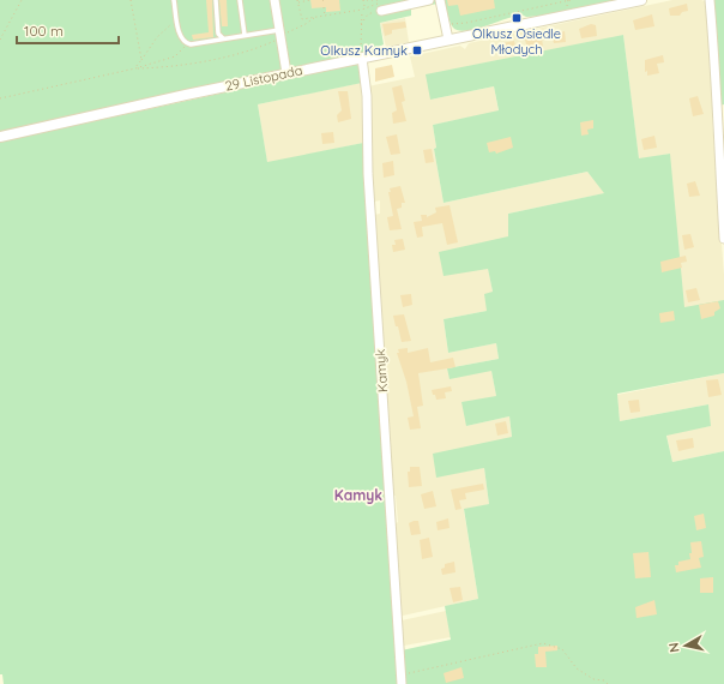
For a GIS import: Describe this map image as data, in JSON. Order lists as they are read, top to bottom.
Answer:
{
  "streets": {
    "street": ["29 Listopada", "Kamyk"]
  },
  "crossings": [
    ["29 Listopada", "Kamyk"]
  ],
  "districts": ["Kamyk"],
  "places": {
    "transit": ["Olkusz Osiedle Młodych", "Olkusz Kamyk"]
  },
  "scale_bar": "100 m",
  "north": "left"
}
